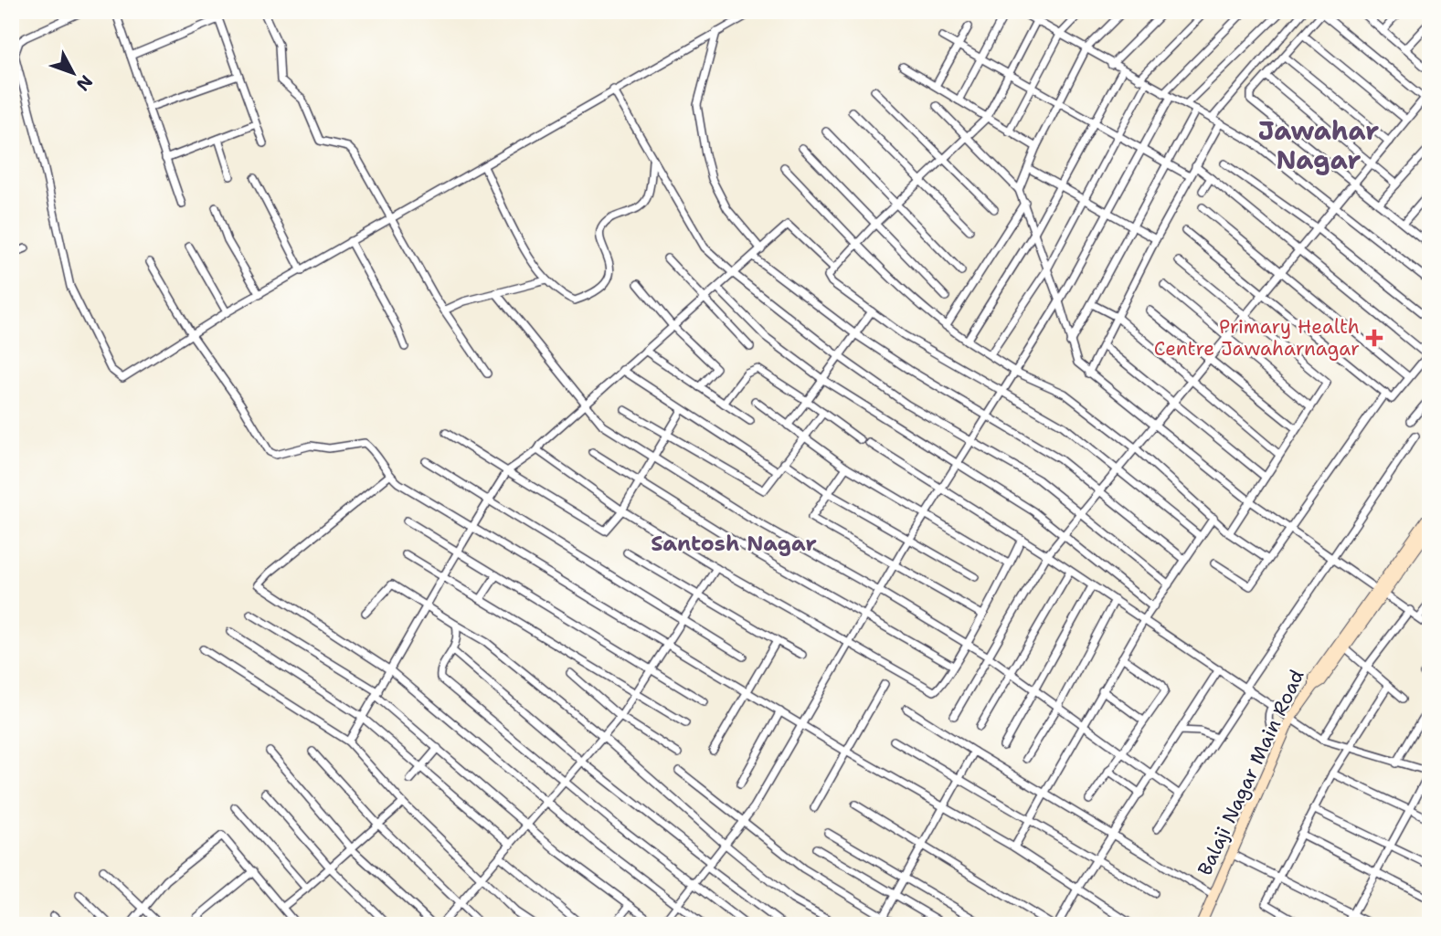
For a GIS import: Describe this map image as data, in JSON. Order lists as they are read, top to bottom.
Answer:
{
  "streets": {
    "street": ["Balaji Nagar Main Road"]
  },
  "districts": ["Jawahar Nagar", "Santosh Nagar"],
  "places": {
    "health": ["Primary Health Centre Jawaharnagar"]
  },
  "north": "bottom right"
}
